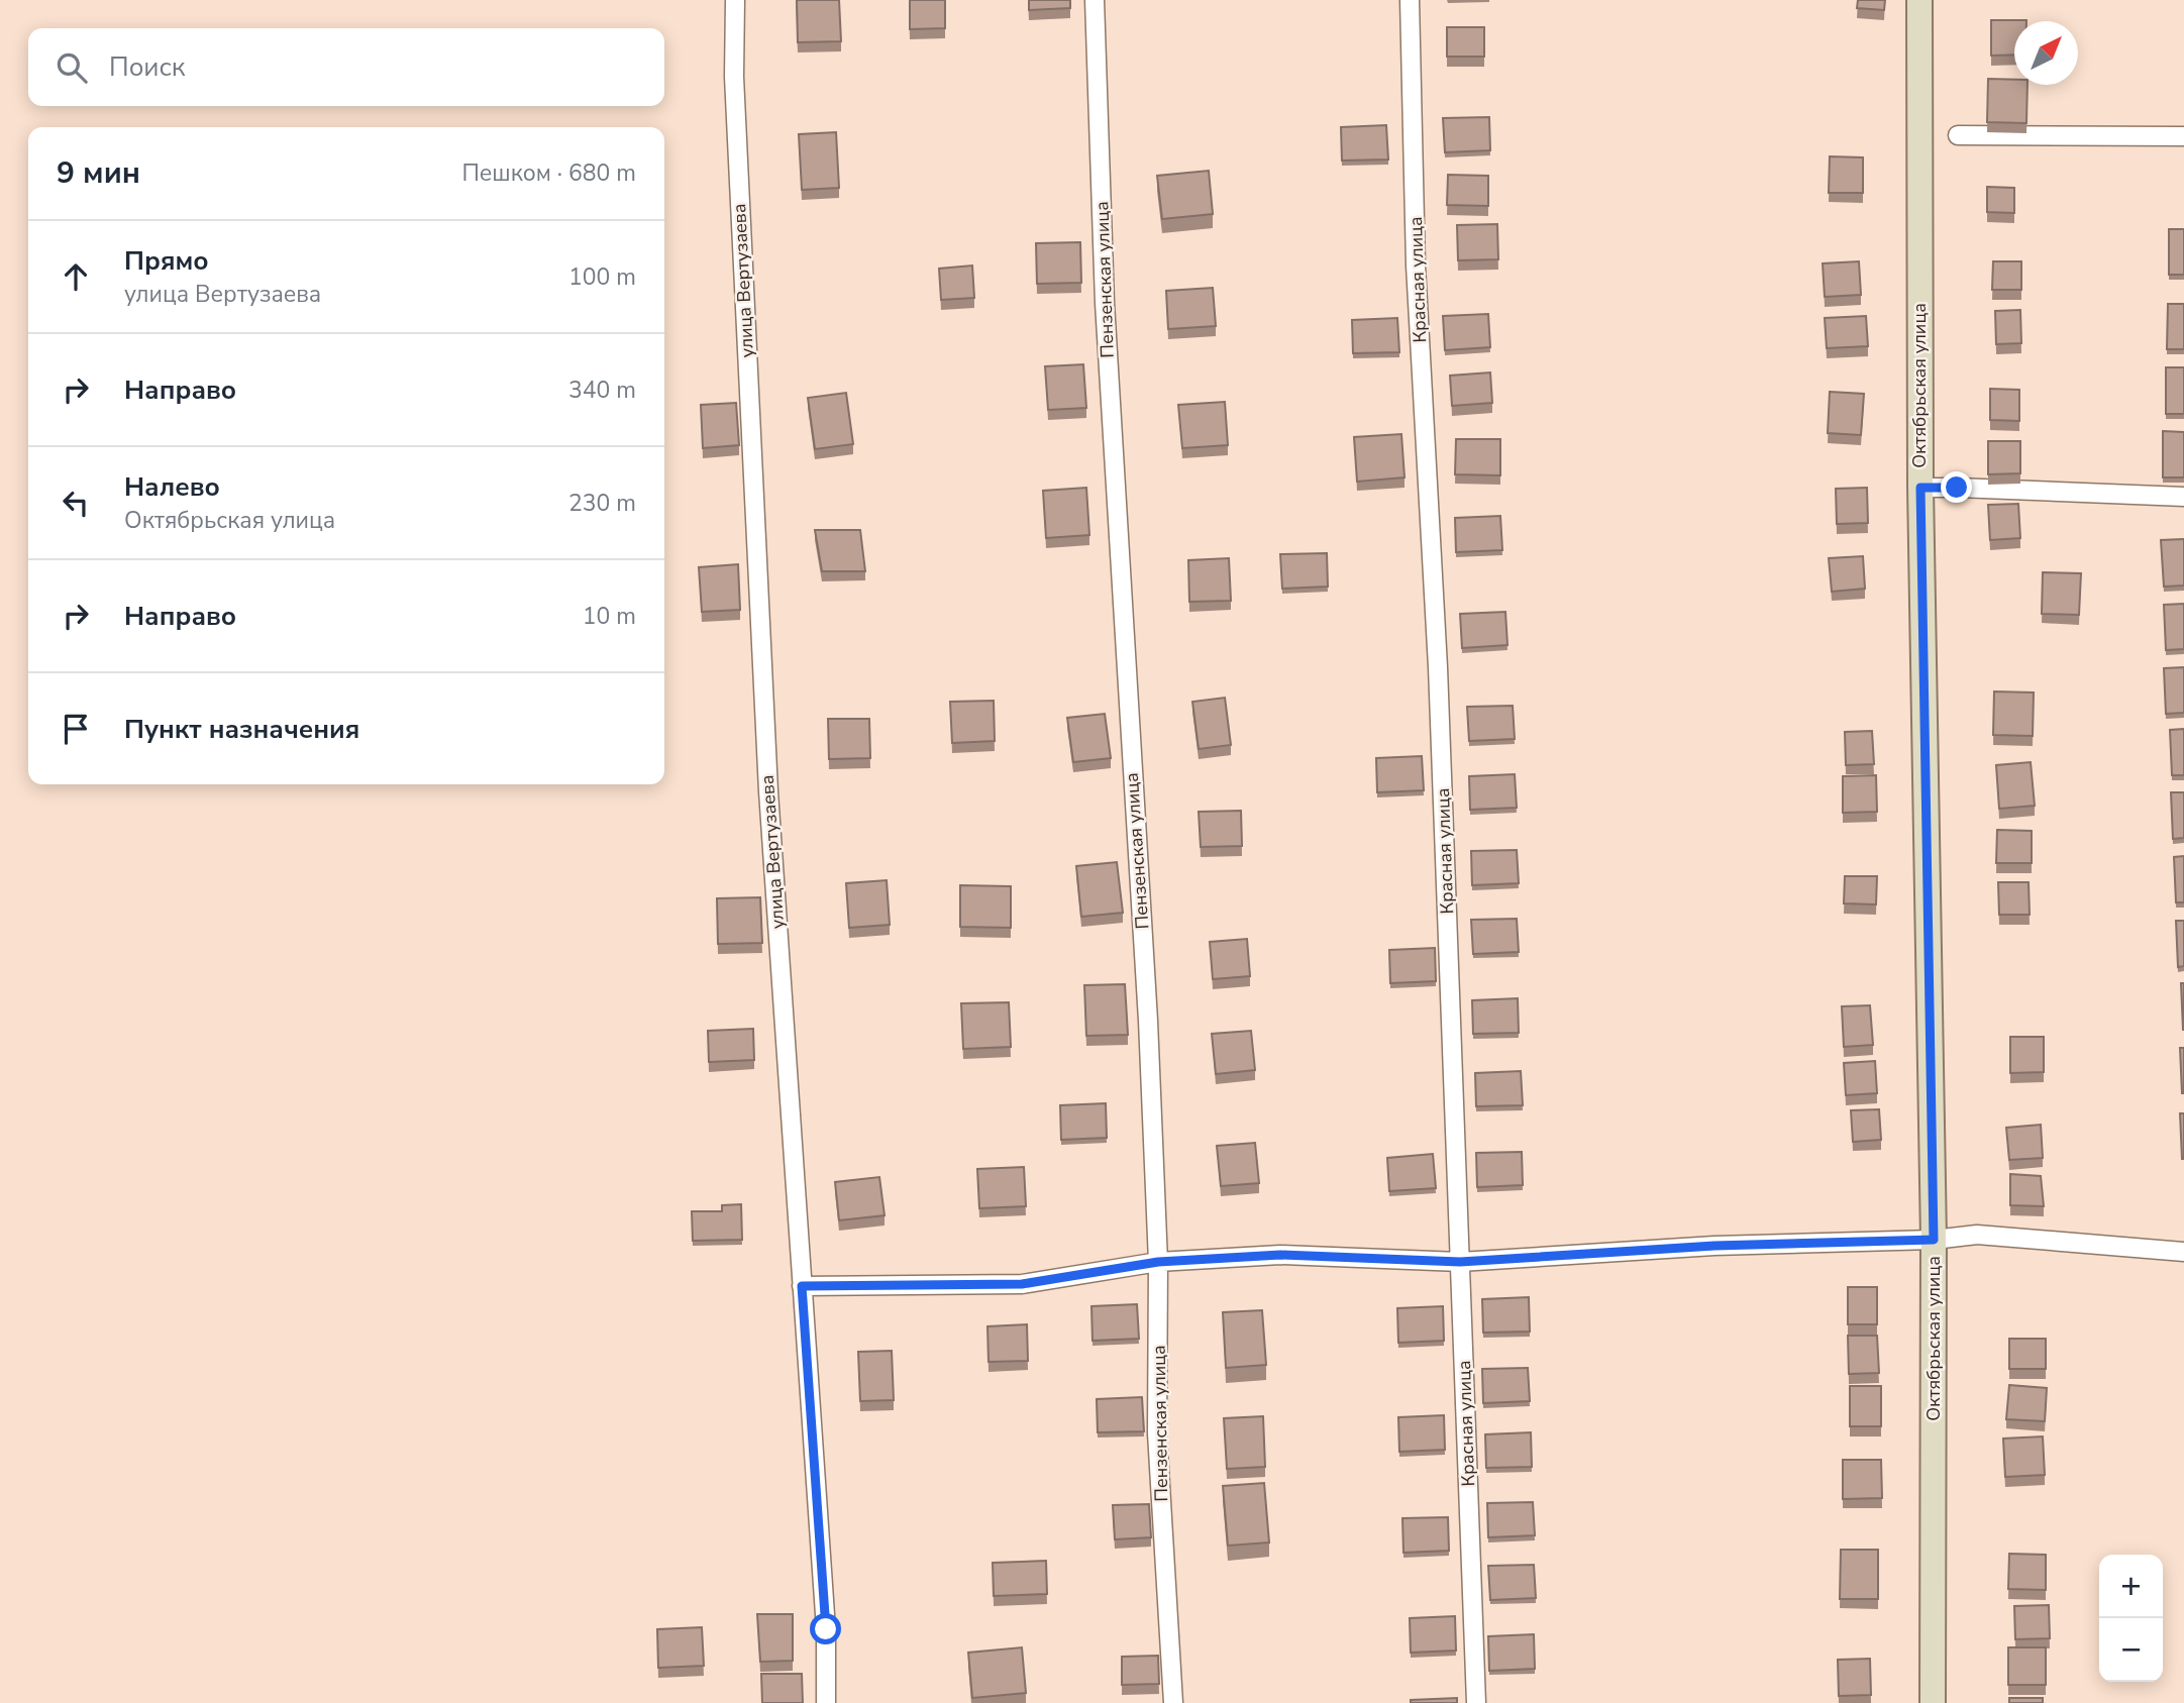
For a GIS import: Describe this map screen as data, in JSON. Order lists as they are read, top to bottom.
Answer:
{
  "streets": {
    "main road": ["Октябрьская улица"],
    "street": ["Пензенская улица", "Красная улица", "улица Вертузаева"]
  },
  "north": "top right",
  "page": {
    "search": "Поиск",
    "heading": ["9 мин", "Пешком · 680 m"],
    "list": [
      ["Прямо", "улица Вертузаева", "100 m"],
      ["Направо", "340 m"],
      ["Налево", "Октябрьская улица", "230 m"],
      ["Направо", "10 m"],
      "Пункт назначения"
    ],
    "map_buttons": ["+", "−"]
  }
}
